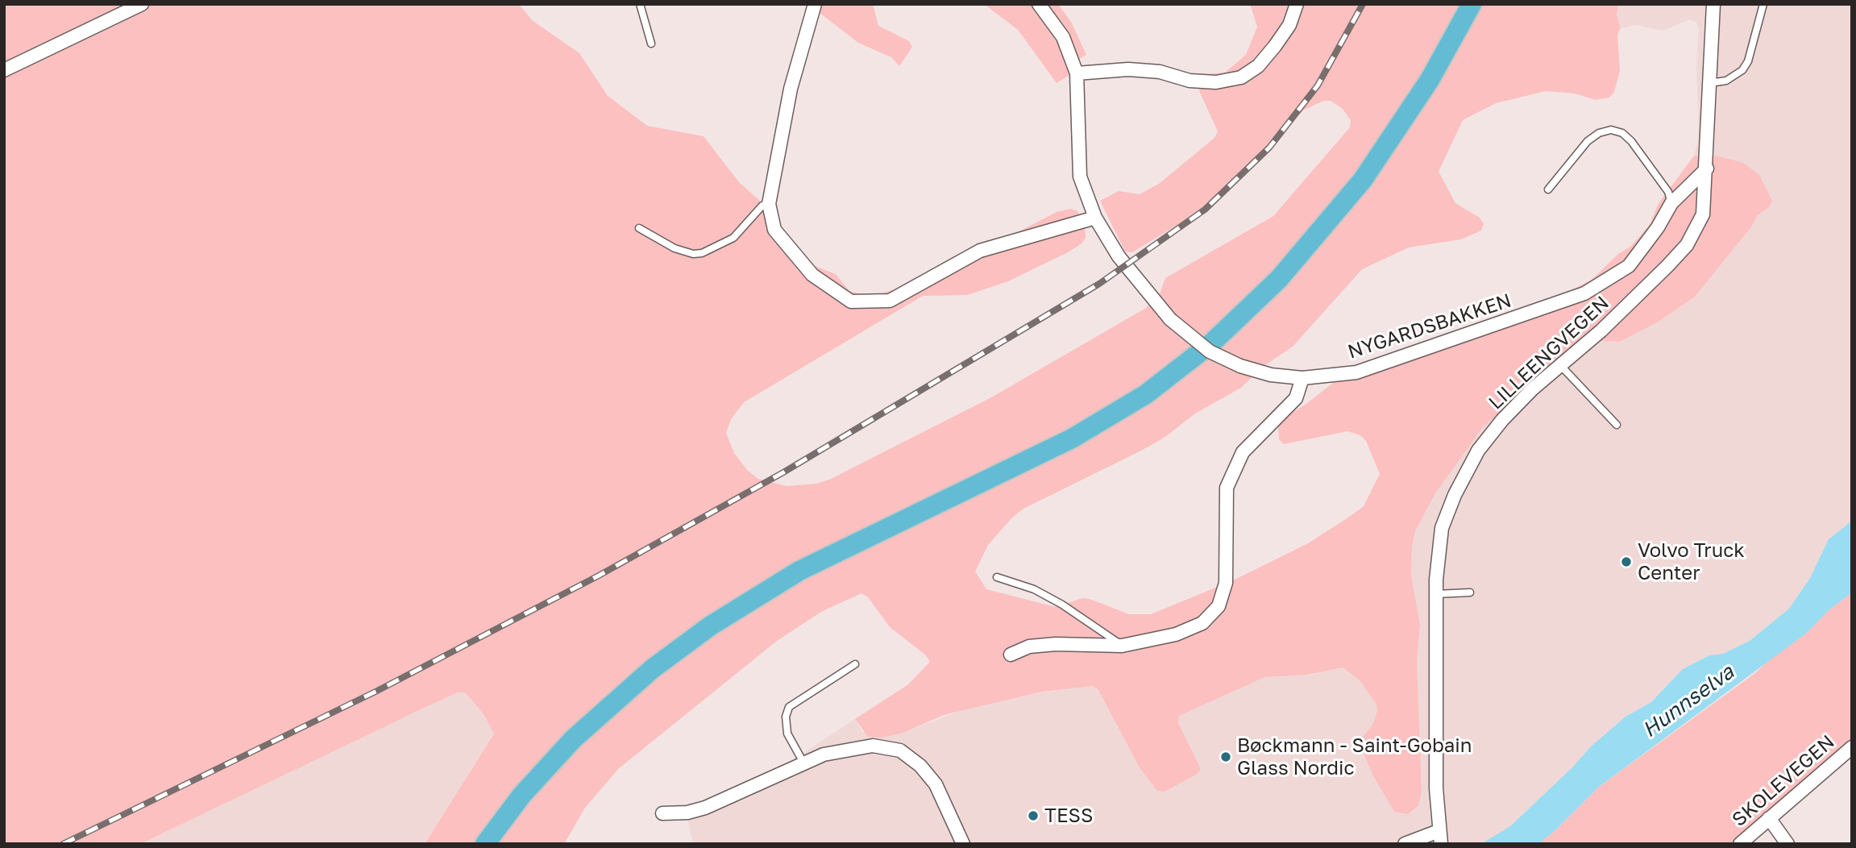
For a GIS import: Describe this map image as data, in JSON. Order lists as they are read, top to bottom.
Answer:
{
  "streets": {
    "street": ["NYGARDSBAKKEN", "LILLEENGVEGEN", "SKOLEVEGEN"]
  },
  "crossings": [
    ["NYGARDSBAKKEN", "LILLEENGVEGEN"]
  ],
  "water": ["Hunnselva"],
  "places": ["Volvo Truck Center", "Bøckmann - Saint-Gobain Glass Nordic", "TESS"]
}
